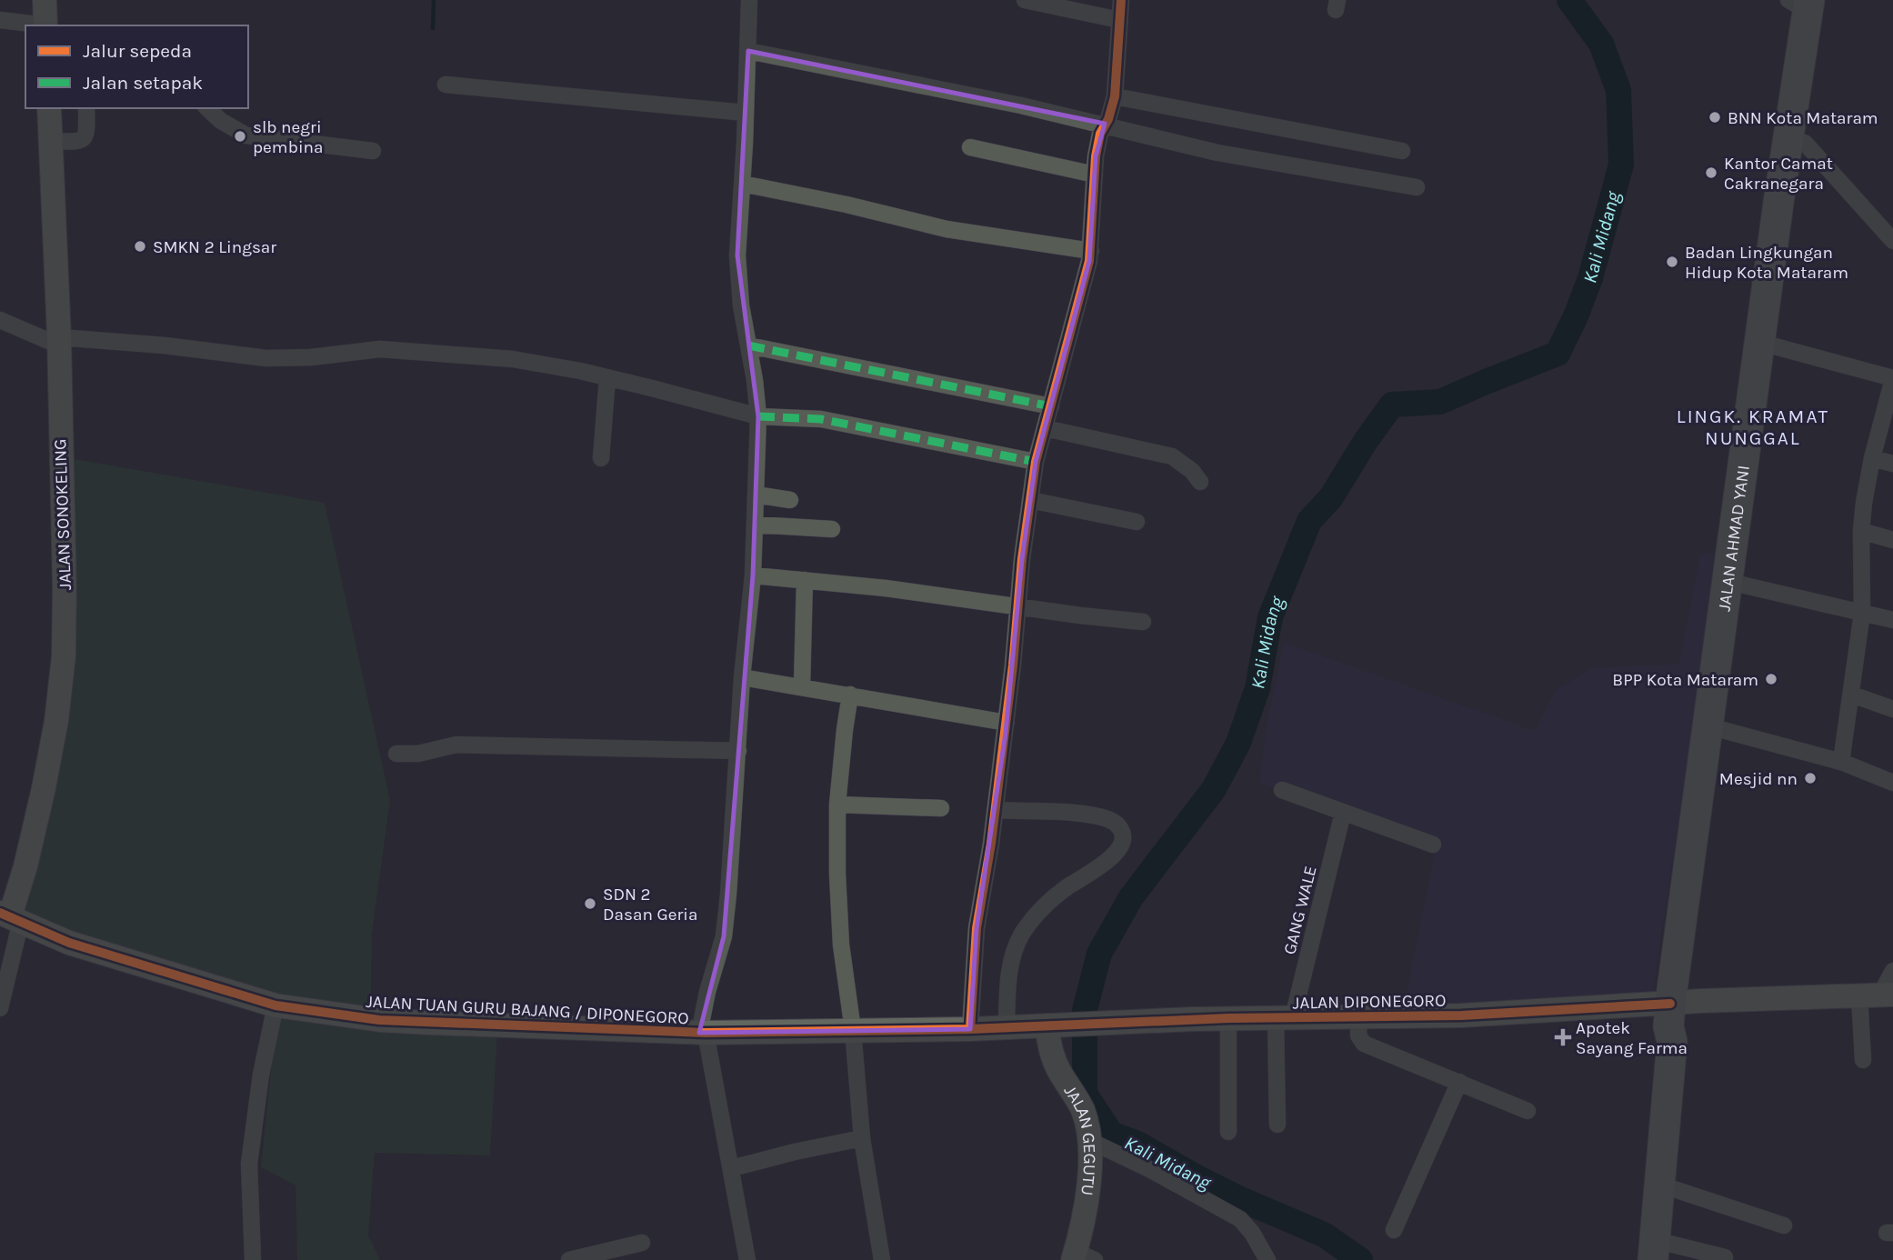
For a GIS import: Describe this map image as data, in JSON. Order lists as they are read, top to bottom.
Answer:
{
  "streets": {
    "highway": ["JALAN AHMAD YANI"],
    "street": [
      "JALAN SONOKELING",
      "GANG WALE",
      "JALAN DIPONEGORO",
      "JALAN TUAN GURU BAJANG / DIPONEGORO",
      "JALAN GEGUTU"
    ]
  },
  "crossings": [
    ["JALAN SONOKELING", "JALAN TUAN GURU BAJANG / DIPONEGORO"],
    ["JALAN AHMAD YANI", "JALAN DIPONEGORO"],
    ["GANG WALE", "JALAN DIPONEGORO"],
    ["JALAN DIPONEGORO", "JALAN TUAN GURU BAJANG / DIPONEGORO"],
    ["JALAN DIPONEGORO", "JALAN GEGUTU"],
    ["JALAN TUAN GURU BAJANG / DIPONEGORO", "JALAN GEGUTU"]
  ],
  "districts": ["LINGK. KRAMAT NUNGGAL"],
  "water": ["Kali Midang"],
  "places": {
    "other": [
      "BNN Kota Mataram",
      "slb negri pembina",
      "Kantor Camat Cakranegara",
      "SMKN 2 Lingsar",
      "Badan Lingkungan Hidup Kota Mataram",
      "BPP Kota Mataram",
      "Mesjid nn",
      "SDN 2 Dasan Geria"
    ],
    "health": ["Apotek Sayang Farma"]
  },
  "legend": ["Jalur sepeda", "Jalan setapak"]
}
